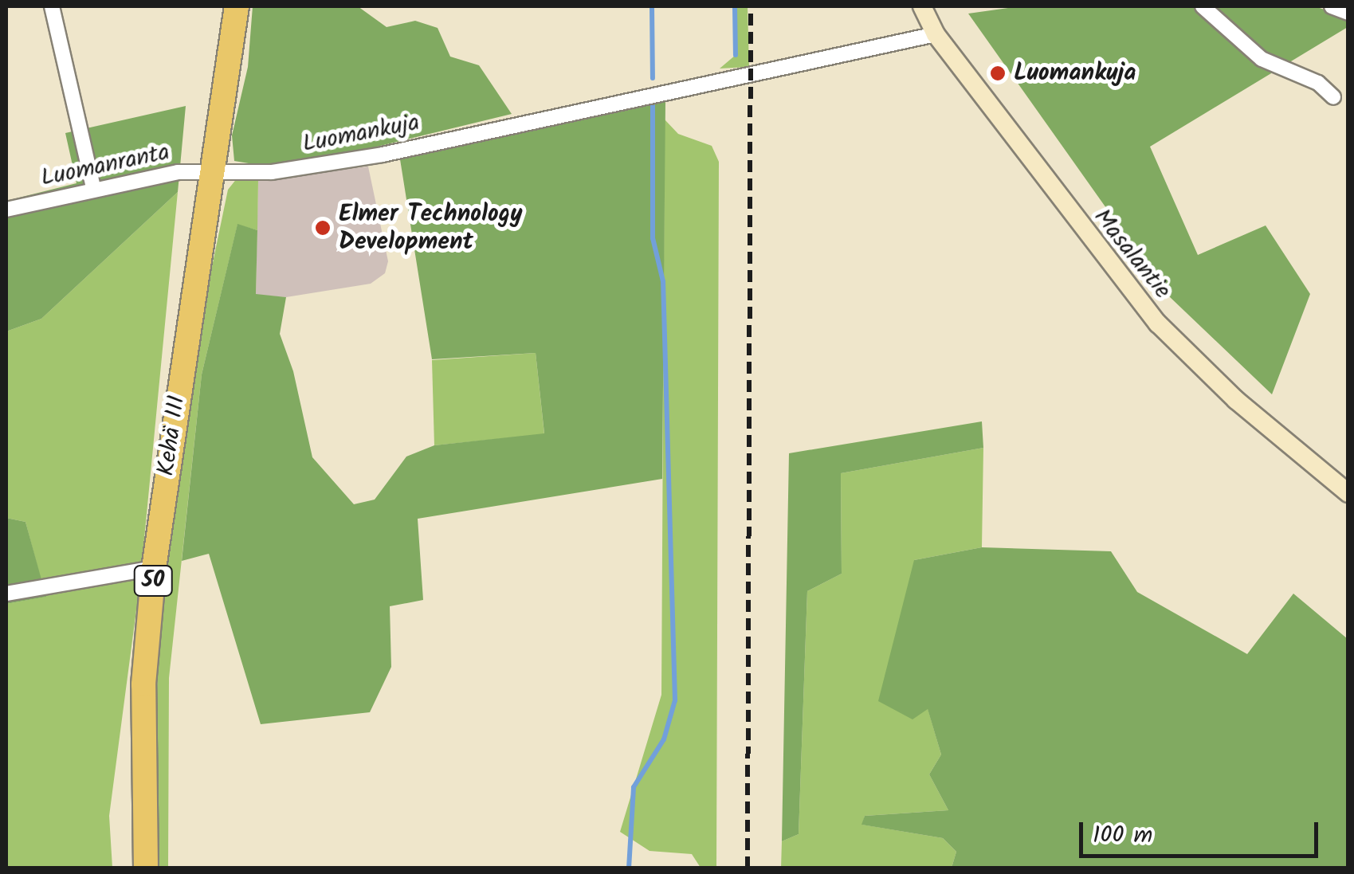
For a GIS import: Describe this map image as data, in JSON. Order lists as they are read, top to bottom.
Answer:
{
  "streets": {
    "highway": ["Kehä III", "50"],
    "street": ["Luomankuja", "Luomanranta", "Masalantie"]
  },
  "crossings": [
    ["Luomankuja", "Luomanranta"],
    ["Luomankuja", "Masalantie"],
    ["Luomankuja", "Kehä III"],
    ["Luomanranta", "Kehä III"]
  ],
  "places": ["Luomankuja", "Elmer Technology Development"],
  "scale_bar": "100 m"
}
